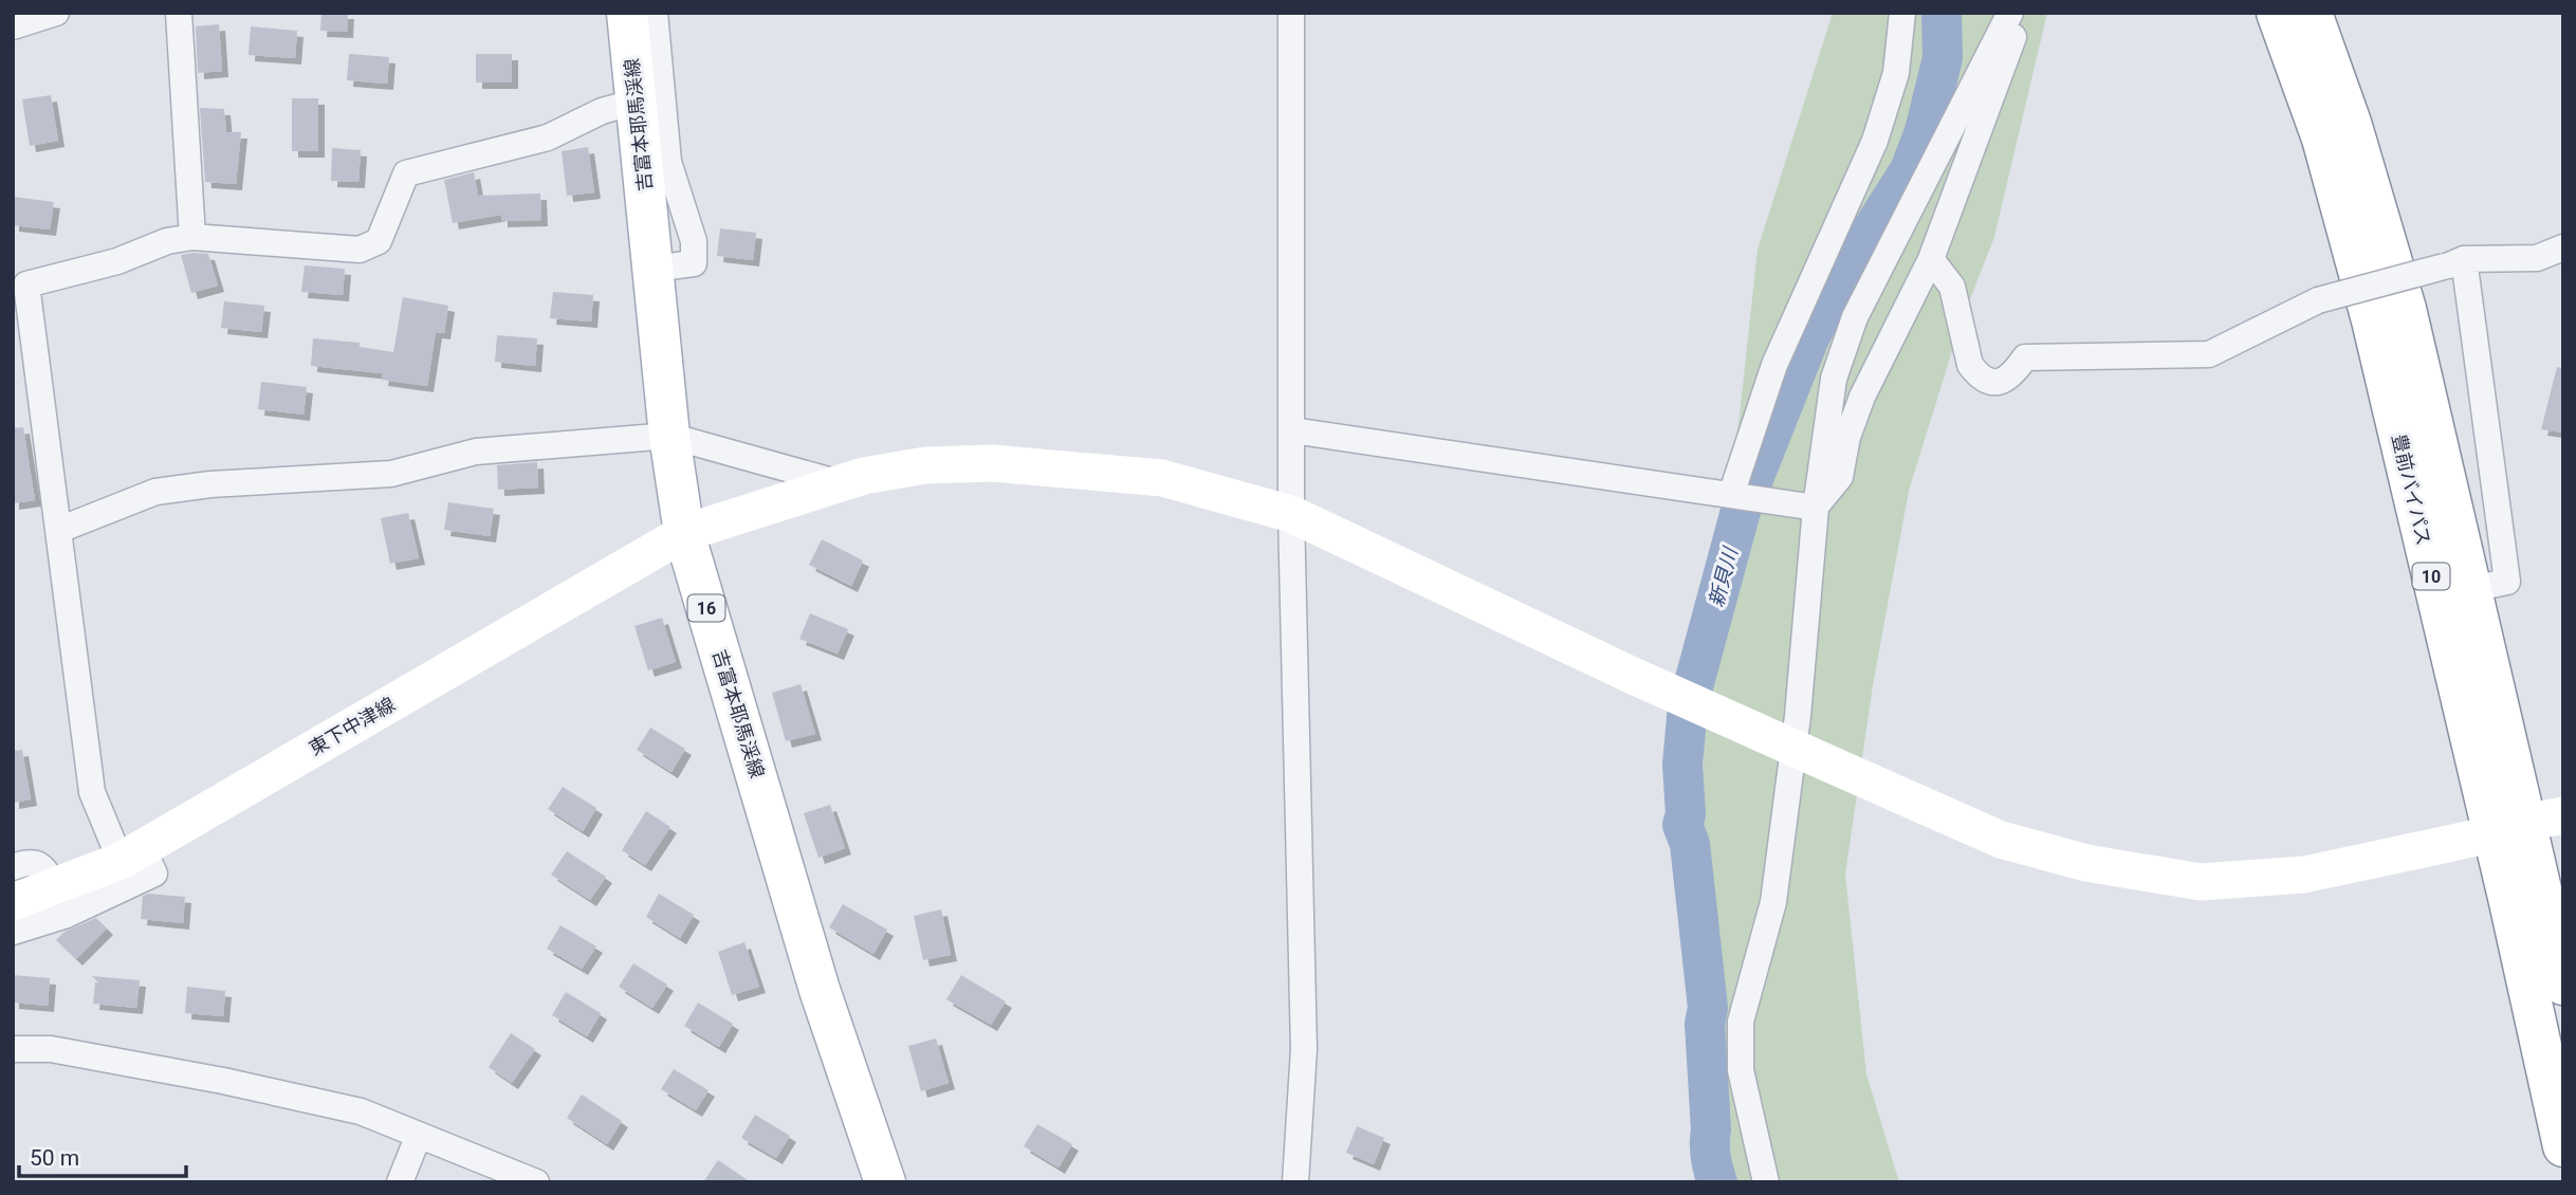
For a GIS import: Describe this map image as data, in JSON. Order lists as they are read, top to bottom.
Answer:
{
  "streets": {
    "main road": [
      "吉富本耶馬渓線",
      "豊前バイパス",
      "10",
      "16"
    ],
    "street": ["東下中津線"]
  },
  "crossings": [
    ["吉富本耶馬渓線", "東下中津線"],
    ["豊前バイパス", "東下中津線"]
  ],
  "water": ["新貝川"],
  "scale_bar": "50 m"
}
